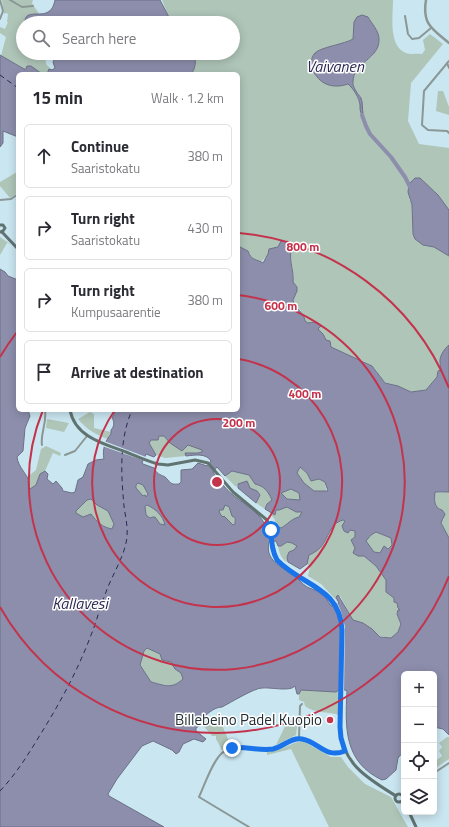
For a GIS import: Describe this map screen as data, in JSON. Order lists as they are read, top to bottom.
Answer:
{
  "water": ["Vaivanen", "Kallavesi"],
  "places": ["Billebeino Padel Kuopio"],
  "page": {
    "search": "Search here",
    "heading": ["15 min", "Walk · 1.2 km"],
    "list": [
      ["Continue", "Saaristokatu", "380 m"],
      ["Turn right", "Saaristokatu", "430 m"],
      ["Turn right", "Kumpusaarentie", "380 m"],
      "Arrive at destination"
    ],
    "map_buttons": ["+", "−"]
  },
  "rings": [
    "800 m",
    "600 m",
    "400 m",
    "200 m"
  ]
}
